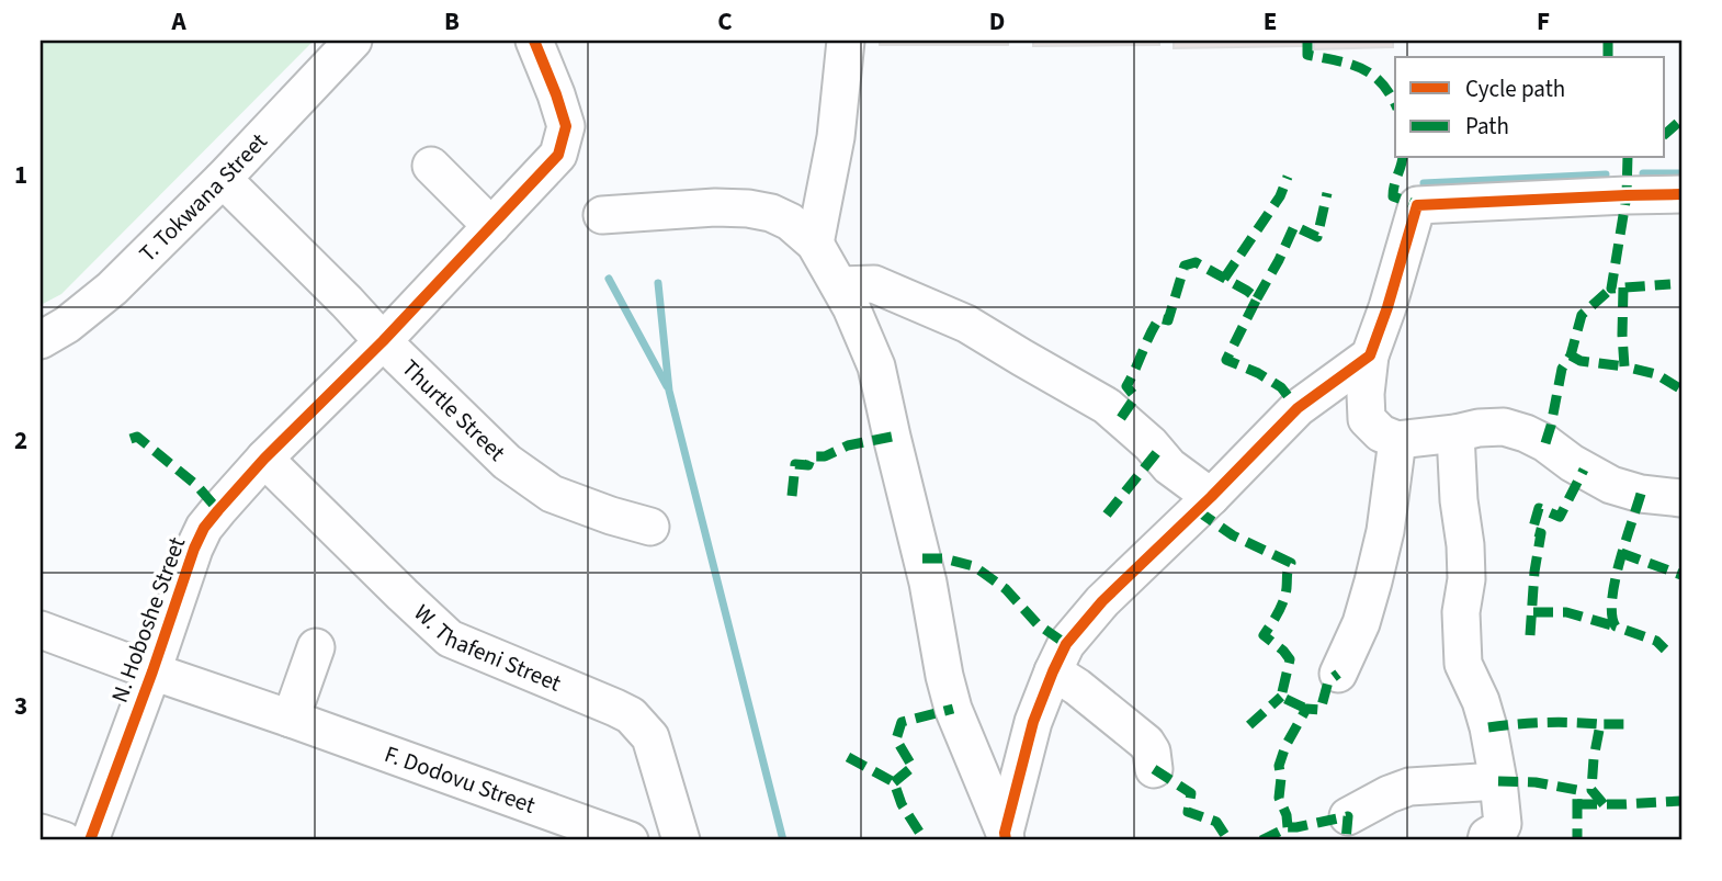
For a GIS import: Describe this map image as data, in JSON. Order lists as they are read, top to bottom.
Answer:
{
  "streets": {
    "street": [
      "T. Tokwana Street",
      "Thurtle Street",
      "N. Hoboshe Street",
      "W. Thafeni Street",
      "F. Dodovu Street"
    ]
  },
  "crossings": [
    ["T. Tokwana Street", "Thurtle Street"],
    ["Thurtle Street", "N. Hoboshe Street"],
    ["N. Hoboshe Street", "W. Thafeni Street"],
    ["N. Hoboshe Street", "F. Dodovu Street"]
  ],
  "legend": ["Cycle path", "Path"],
  "grid": {
    "columns": [
      "A",
      "B",
      "C",
      "D",
      "E",
      "F"
    ],
    "rows": ["1", "2", "3"]
  }
}
